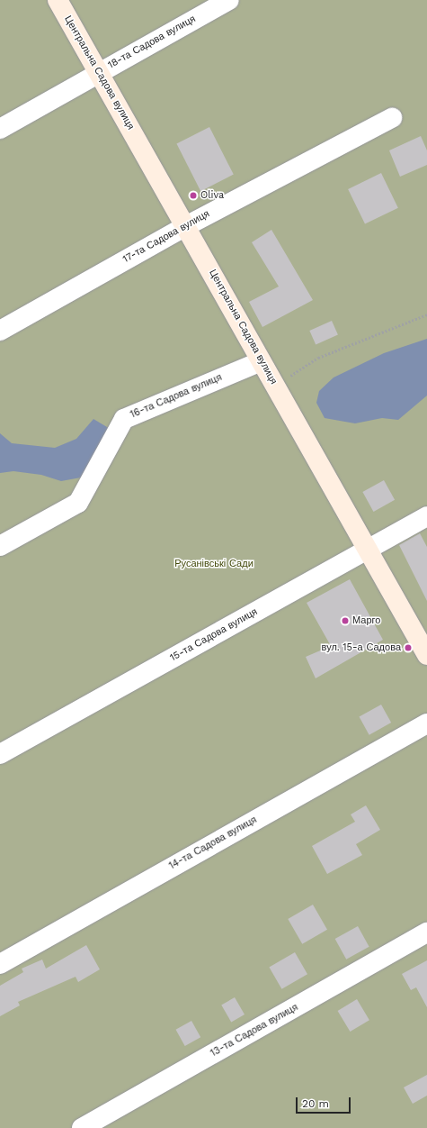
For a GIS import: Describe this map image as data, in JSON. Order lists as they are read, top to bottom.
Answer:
{
  "streets": {
    "main road": ["Центральна Садова вулиця"],
    "street": [
      "18-та Садова вулиця",
      "17-та Садова вулиця",
      "16-та Садова вулиця",
      "15-та Садова вулиця",
      "14-та Садова вулиця",
      "13-та Садова вулиця"
    ]
  },
  "crossings": [
    ["18-та Садова вулиця", "Центральна Садова вулиця"],
    ["Центральна Садова вулиця", "17-та Садова вулиця"],
    ["Центральна Садова вулиця", "16-та Садова вулиця"],
    ["Центральна Садова вулиця", "15-та Садова вулиця"]
  ],
  "parks": ["Русанівські Сади"],
  "places": ["Oliva", "Марго", "вул. 15-а Садова"],
  "scale_bar": "20 m"
}
